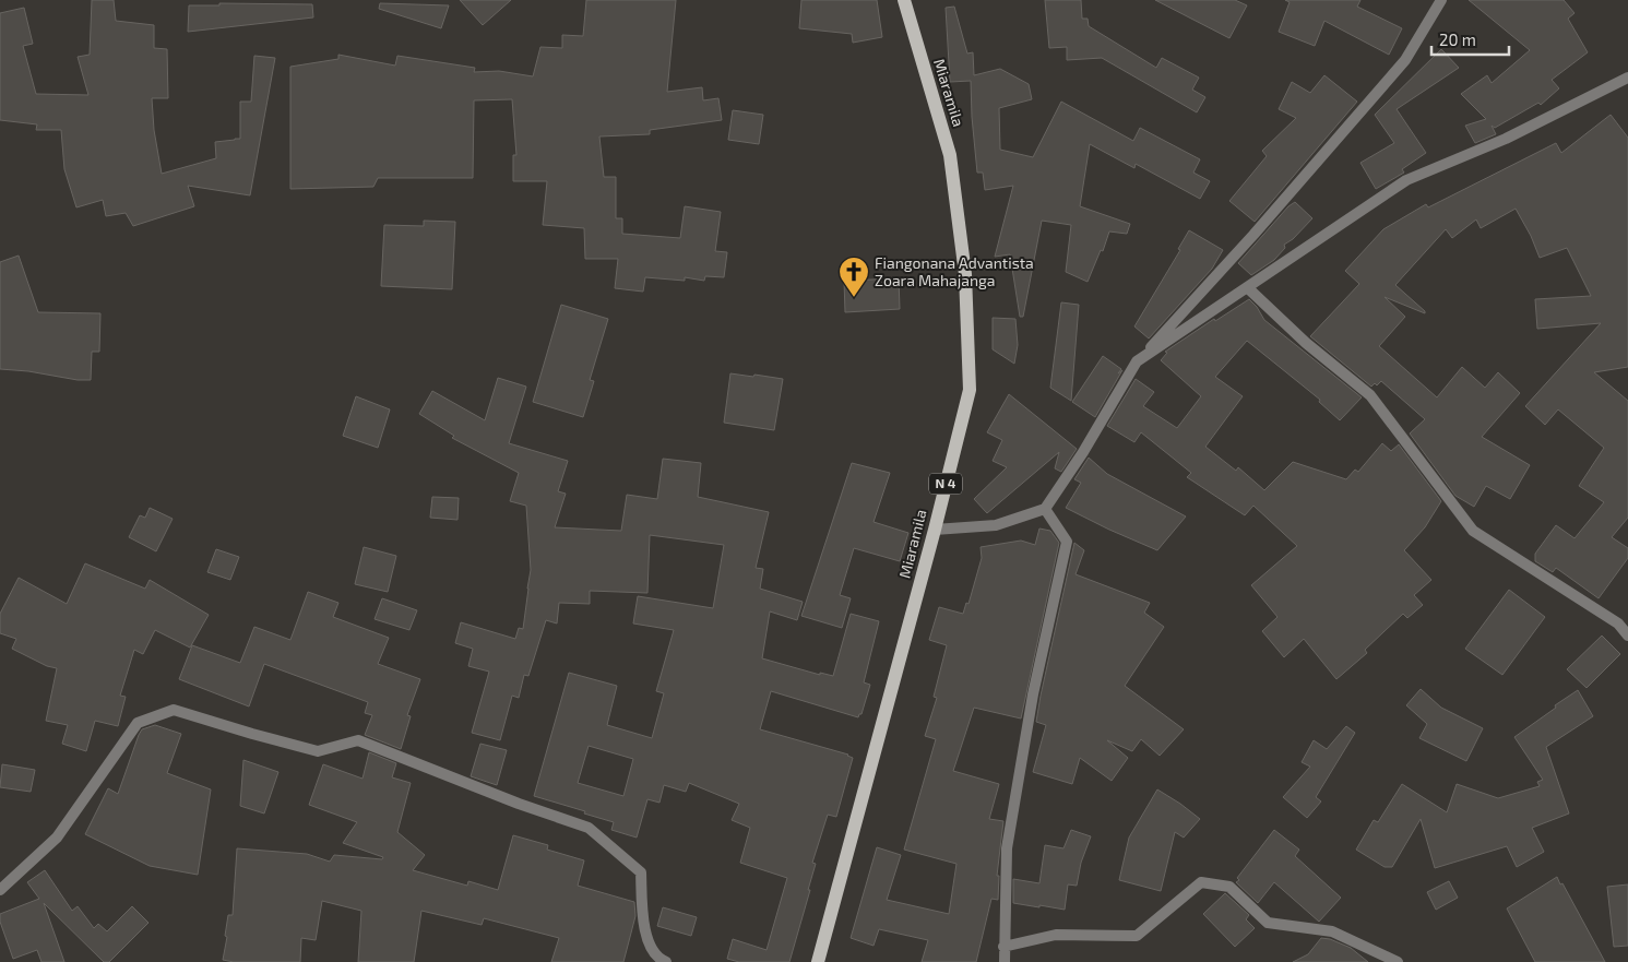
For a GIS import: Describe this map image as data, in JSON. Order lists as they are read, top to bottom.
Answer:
{
  "streets": {
    "main road": ["Miaramila", "N 4"]
  },
  "places": {
    "church": ["Fiangonana Advantista Zoara Mahajanga"]
  },
  "scale_bar": "20 m"
}
